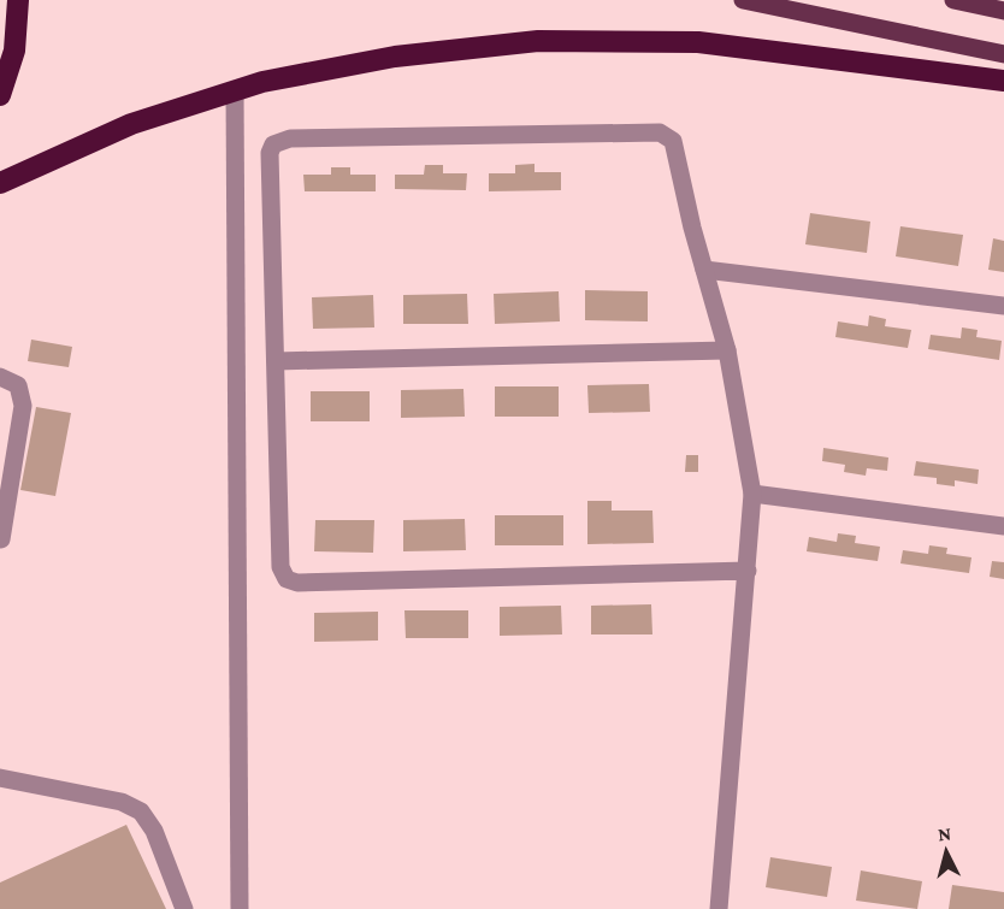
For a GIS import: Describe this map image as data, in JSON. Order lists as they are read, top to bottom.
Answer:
{
  "north": "top"
}
